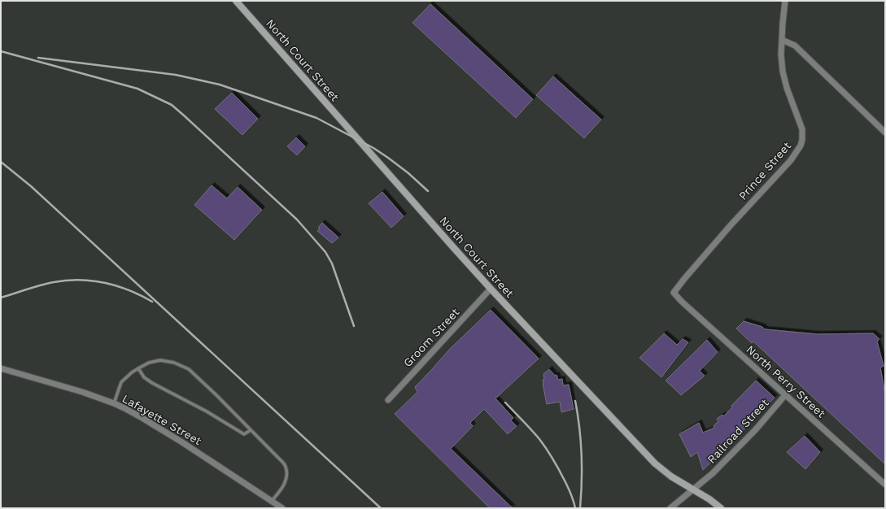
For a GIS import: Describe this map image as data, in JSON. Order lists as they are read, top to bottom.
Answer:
{
  "streets": {
    "main road": ["North Court Street"],
    "street": [
      "Prince Street",
      "Groom Street",
      "North Perry Street",
      "Lafayette Street",
      "Railroad Street"
    ]
  },
  "crossings": [
    ["North Court Street", "Groom Street"],
    ["North Court Street", "Railroad Street"],
    ["Prince Street", "North Perry Street"],
    ["North Perry Street", "Railroad Street"]
  ]
}
